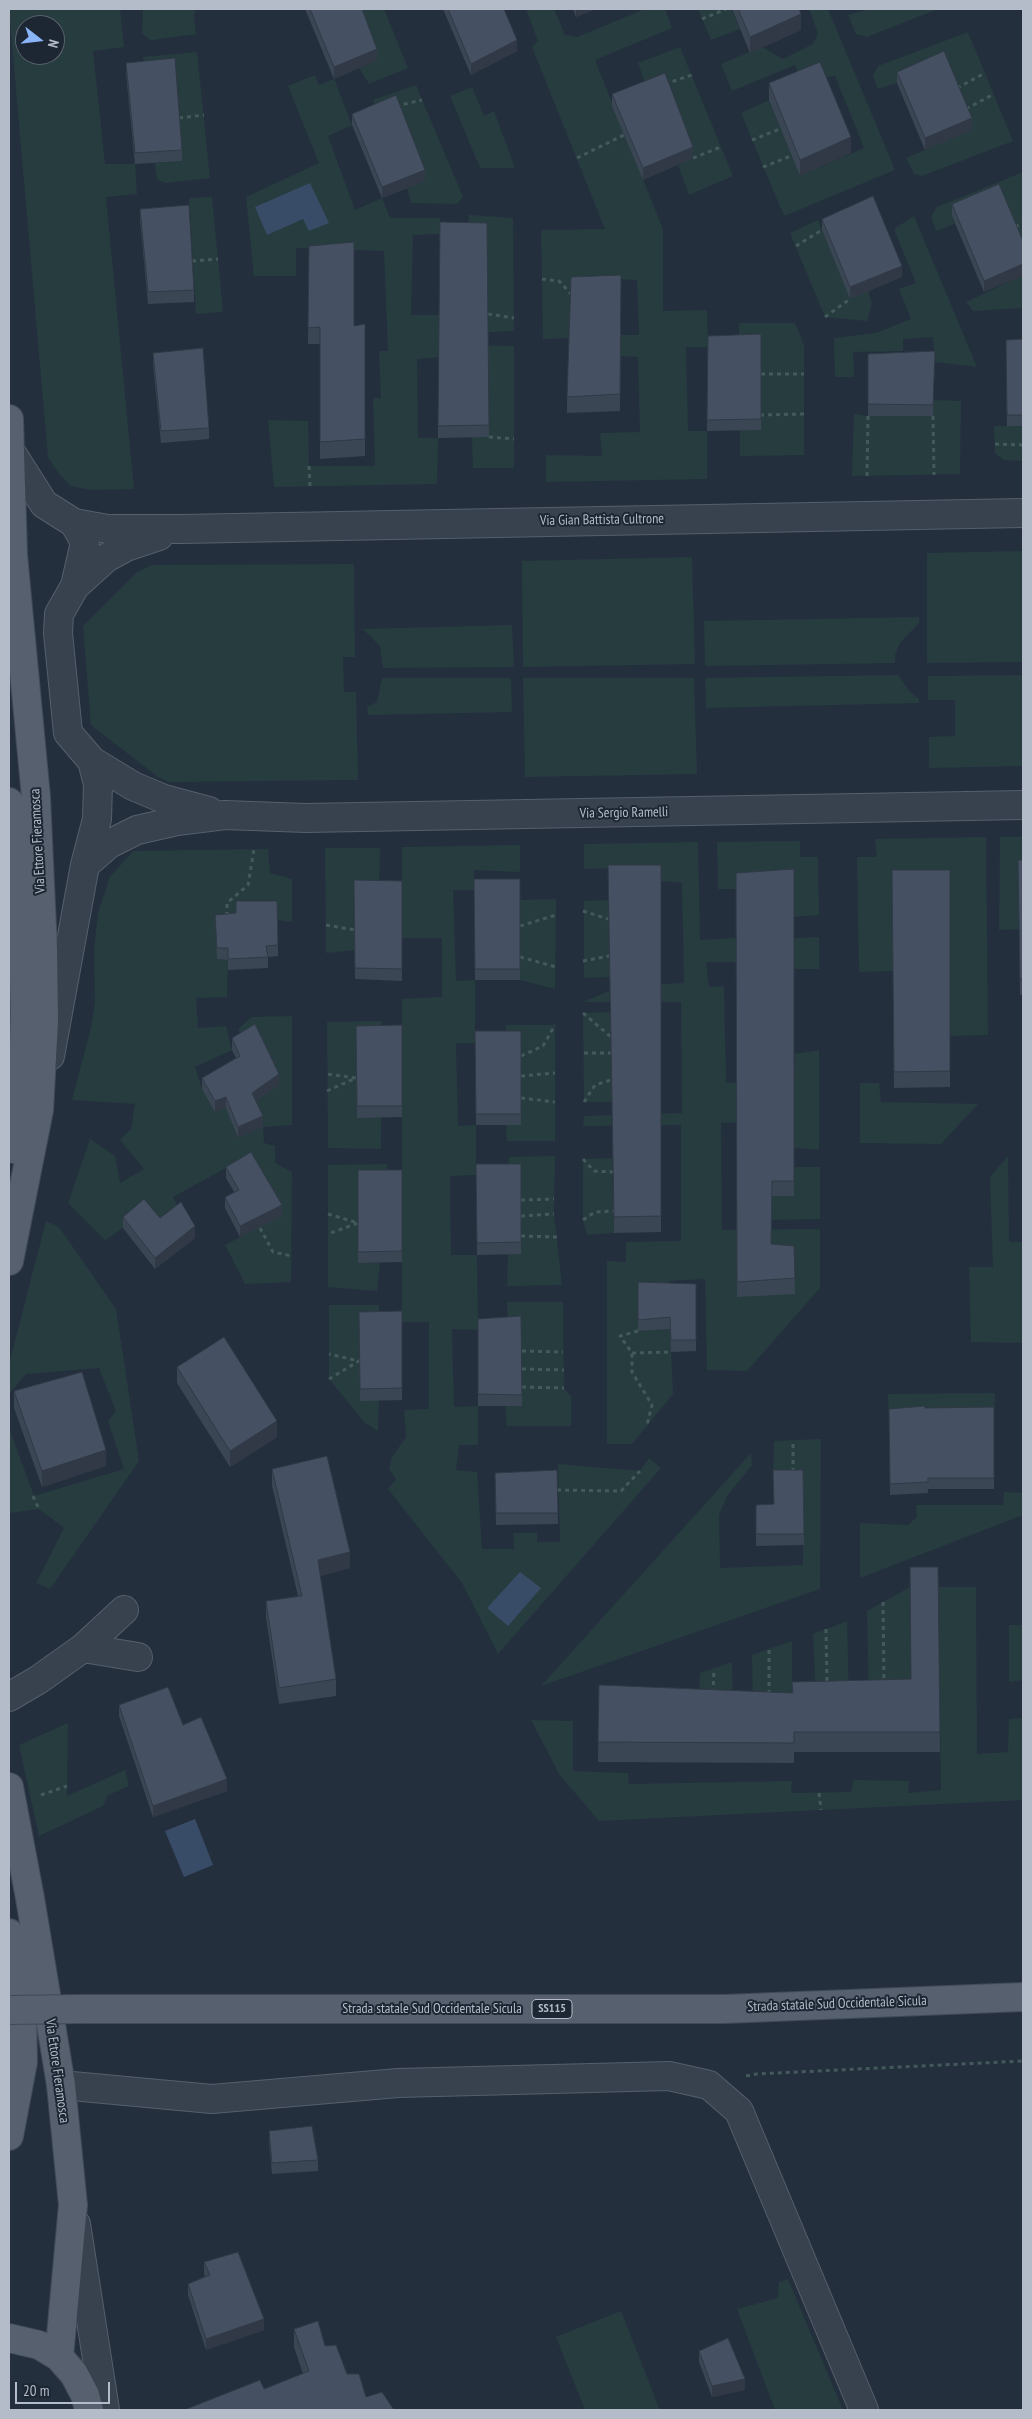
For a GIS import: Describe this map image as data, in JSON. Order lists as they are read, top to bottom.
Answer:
{
  "streets": {
    "main road": ["Via Ettore Fieramosca", "Strada statale Sud Occidentale Sicula", "SS115"],
    "street": ["Via Gian Battista Cultrone", "Via Sergio Ramelli"]
  },
  "scale_bar": "20 m",
  "north": "right"
}
